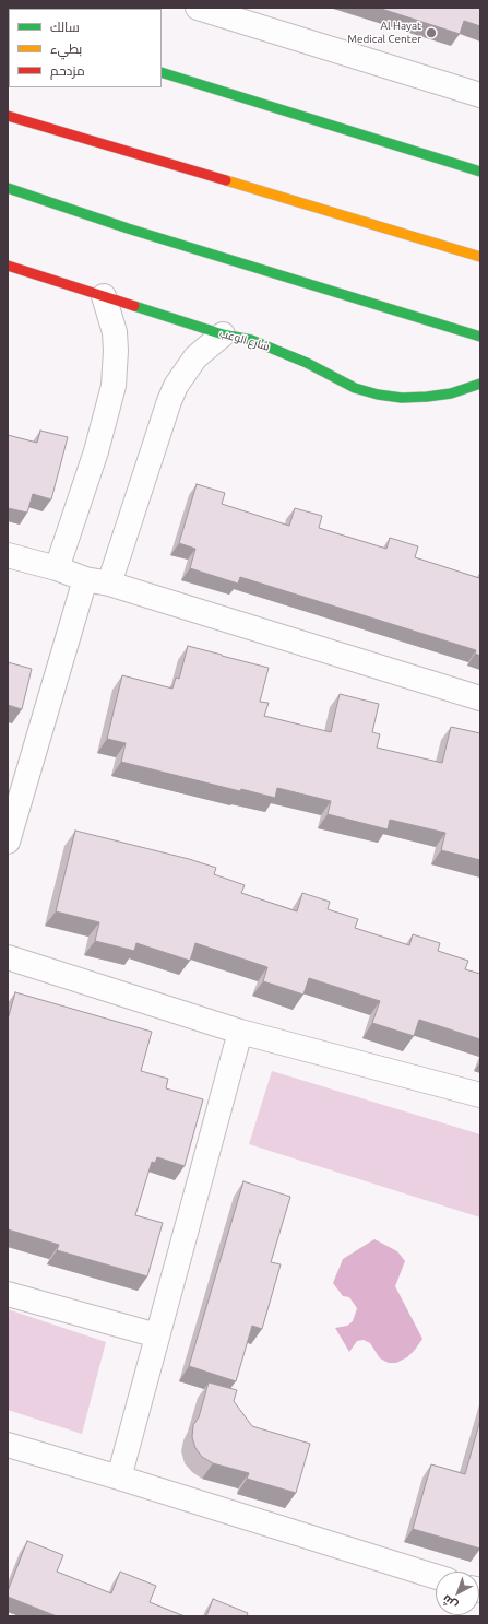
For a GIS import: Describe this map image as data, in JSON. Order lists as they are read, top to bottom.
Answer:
{
  "streets": {
    "main road": ["شارع الوعب"]
  },
  "places": ["Al Hayat Medical Center"],
  "legend": ["سالك", "بطيء", "مزدحم"],
  "north": "bottom left"
}
